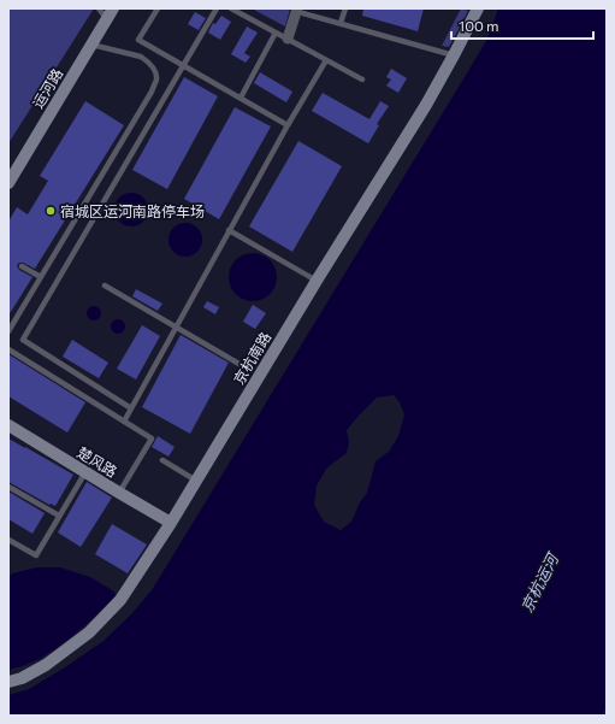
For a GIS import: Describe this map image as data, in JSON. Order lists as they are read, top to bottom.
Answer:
{
  "streets": {
    "street": ["运河路", "京杭南路", "楚风路"]
  },
  "crossings": [
    ["京杭南路", "楚风路"]
  ],
  "water": ["京杭运河"],
  "places": ["宿城区运河南路停车场"],
  "scale_bar": "100 m"
}
